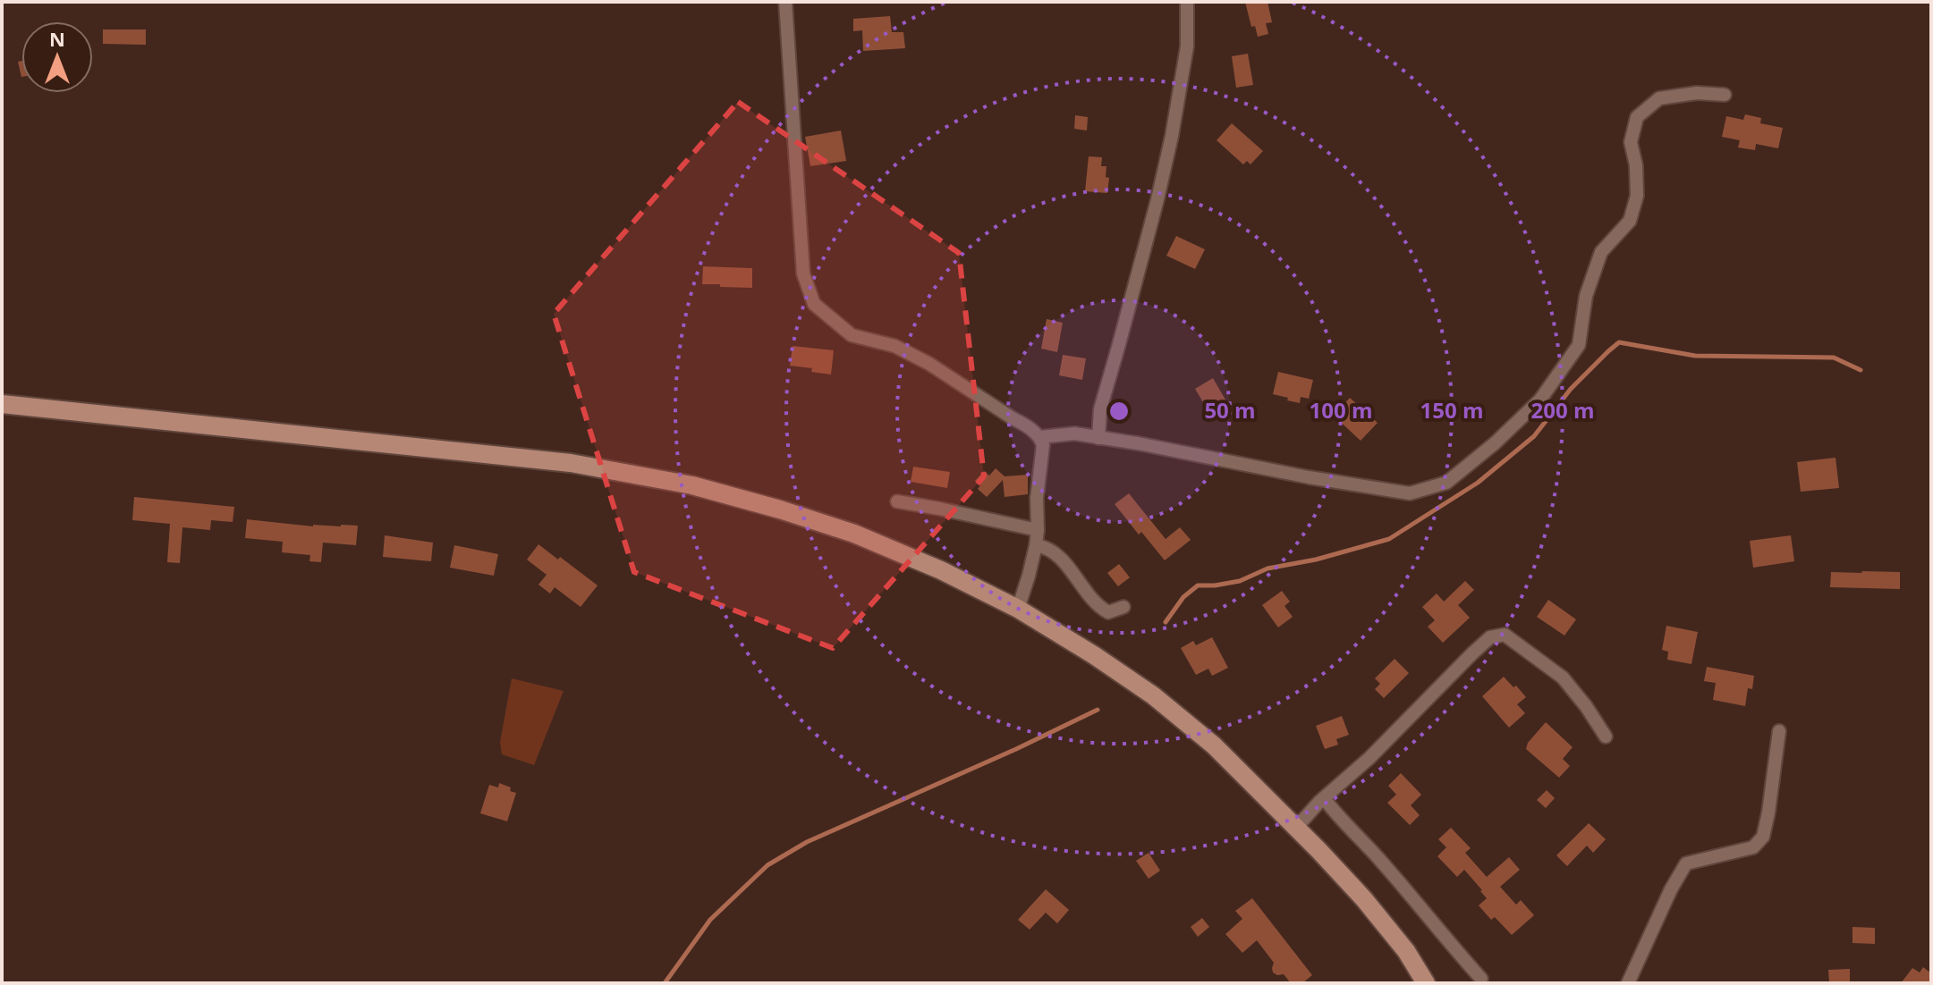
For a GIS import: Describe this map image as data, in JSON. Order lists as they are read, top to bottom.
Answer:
{
  "north": "top",
  "rings": [
    "50 m",
    "100 m",
    "150 m",
    "200 m"
  ]
}
